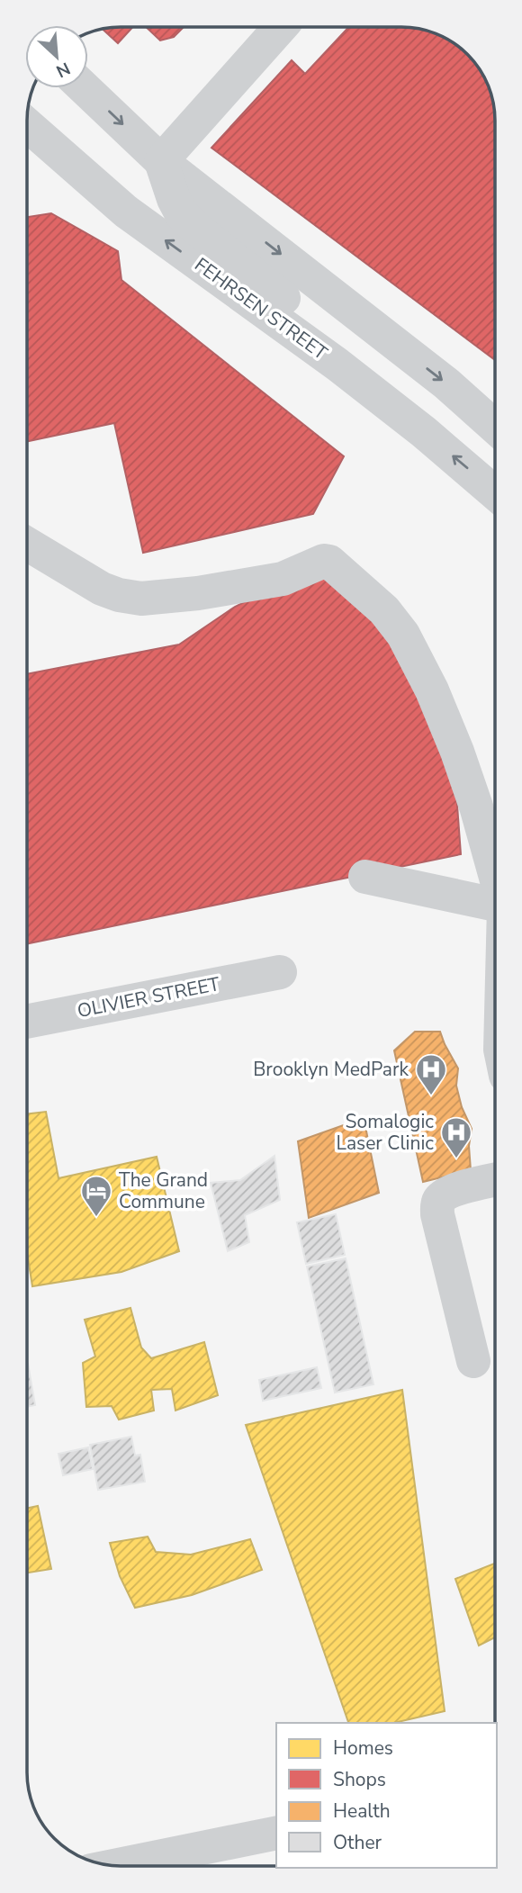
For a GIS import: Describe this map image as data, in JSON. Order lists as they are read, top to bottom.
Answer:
{
  "streets": {
    "street": ["FEHRSEN STREET", "OLIVIER STREET"]
  },
  "places": {
    "hospital": ["Brooklyn MedPark", "Somalogic Laser Clinic"],
    "hotel": ["The Grand Commune"]
  },
  "legend": [
    "Homes",
    "Shops",
    "Health",
    "Other"
  ],
  "north": "bottom right"
}
